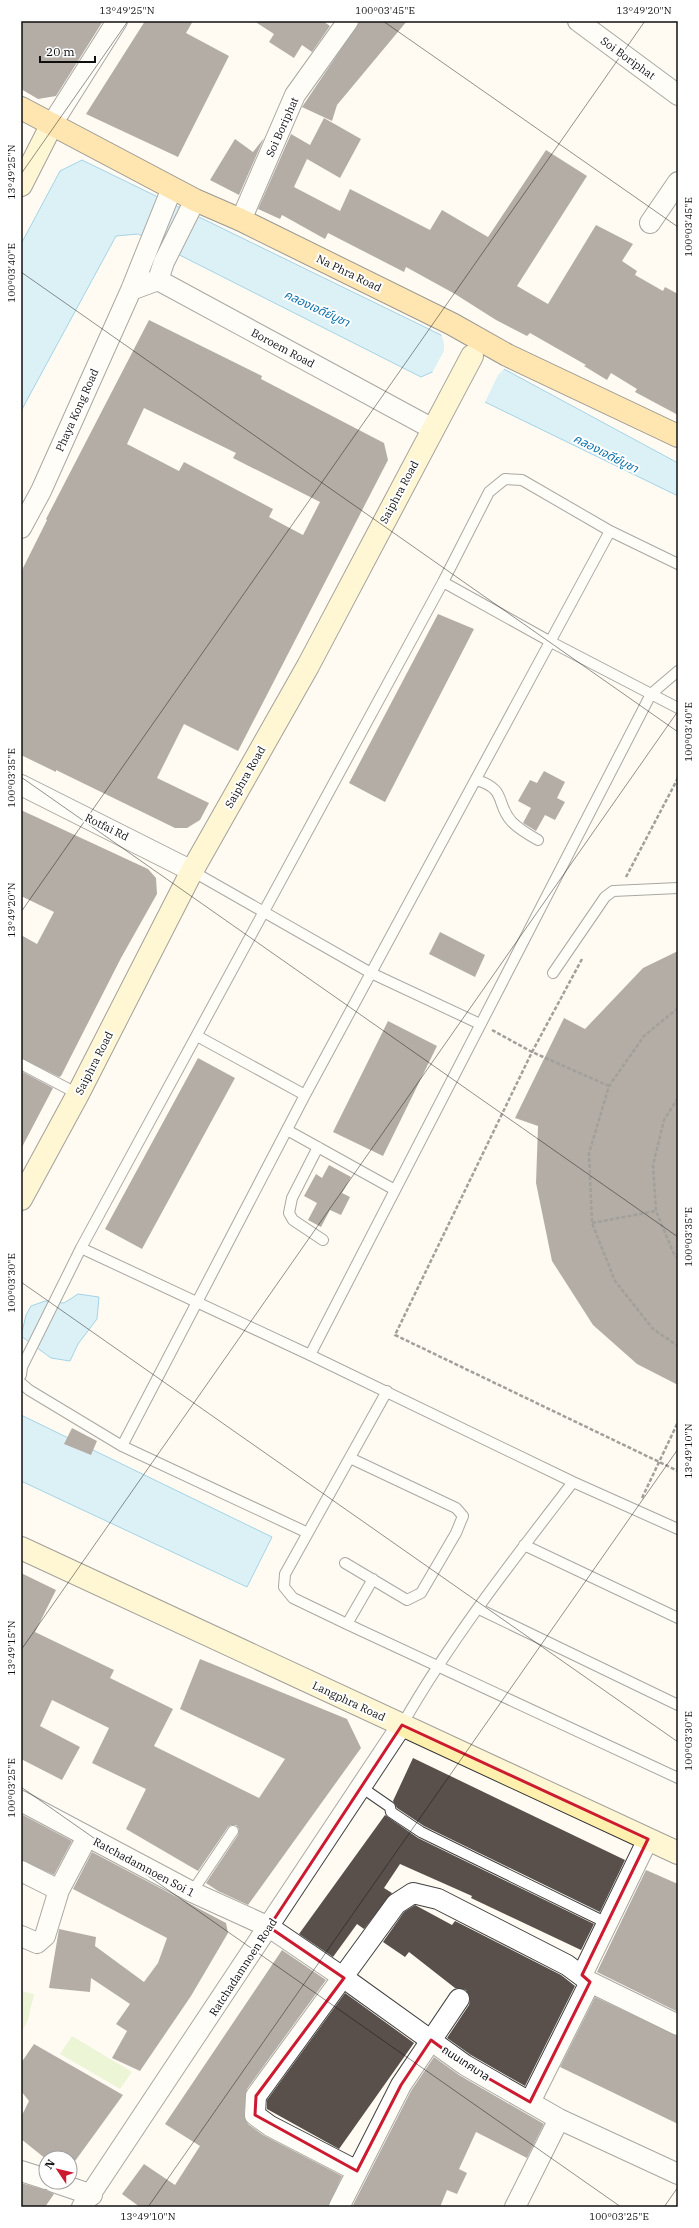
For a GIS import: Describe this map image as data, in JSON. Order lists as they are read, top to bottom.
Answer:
{
  "streets": {
    "main road": ["Na Phra Road"],
    "street": [
      "Soi Boriphat",
      "Boroem Road",
      "Phaya Kong Road",
      "Saiphra Road",
      "Rotfai Rd",
      "Langphra Road",
      "Ratchadamnoen Soi 1",
      "Ratchadamnoen Road",
      "ถนนเทศบาล"
    ]
  },
  "crossings": [
    ["Soi Boriphat", "Na Phra Road"],
    ["Na Phra Road", "Phaya Kong Road"],
    ["Boroem Road", "Saiphra Road"],
    ["Saiphra Road", "Rotfai Rd"],
    ["Langphra Road", "Ratchadamnoen Road"],
    ["Ratchadamnoen Soi 1", "Ratchadamnoen Road"],
    ["Ratchadamnoen Soi 1", "ถนนเทศบาล"],
    ["Ratchadamnoen Road", "ถนนเทศบาล"]
  ],
  "water": ["คลองเจดีย์บูชา"],
  "scale_bar": "20 m",
  "north": "top left",
  "coordinates": [
    "13°49'25\"N",
    "100°03'45\"E",
    "13°49'20\"N",
    "100°03'40\"E",
    "100°03'35\"E",
    "100°03'30\"E",
    "13°49'10\"N",
    "13°49'15\"N",
    "100°03'25\"E"
  ]
}
